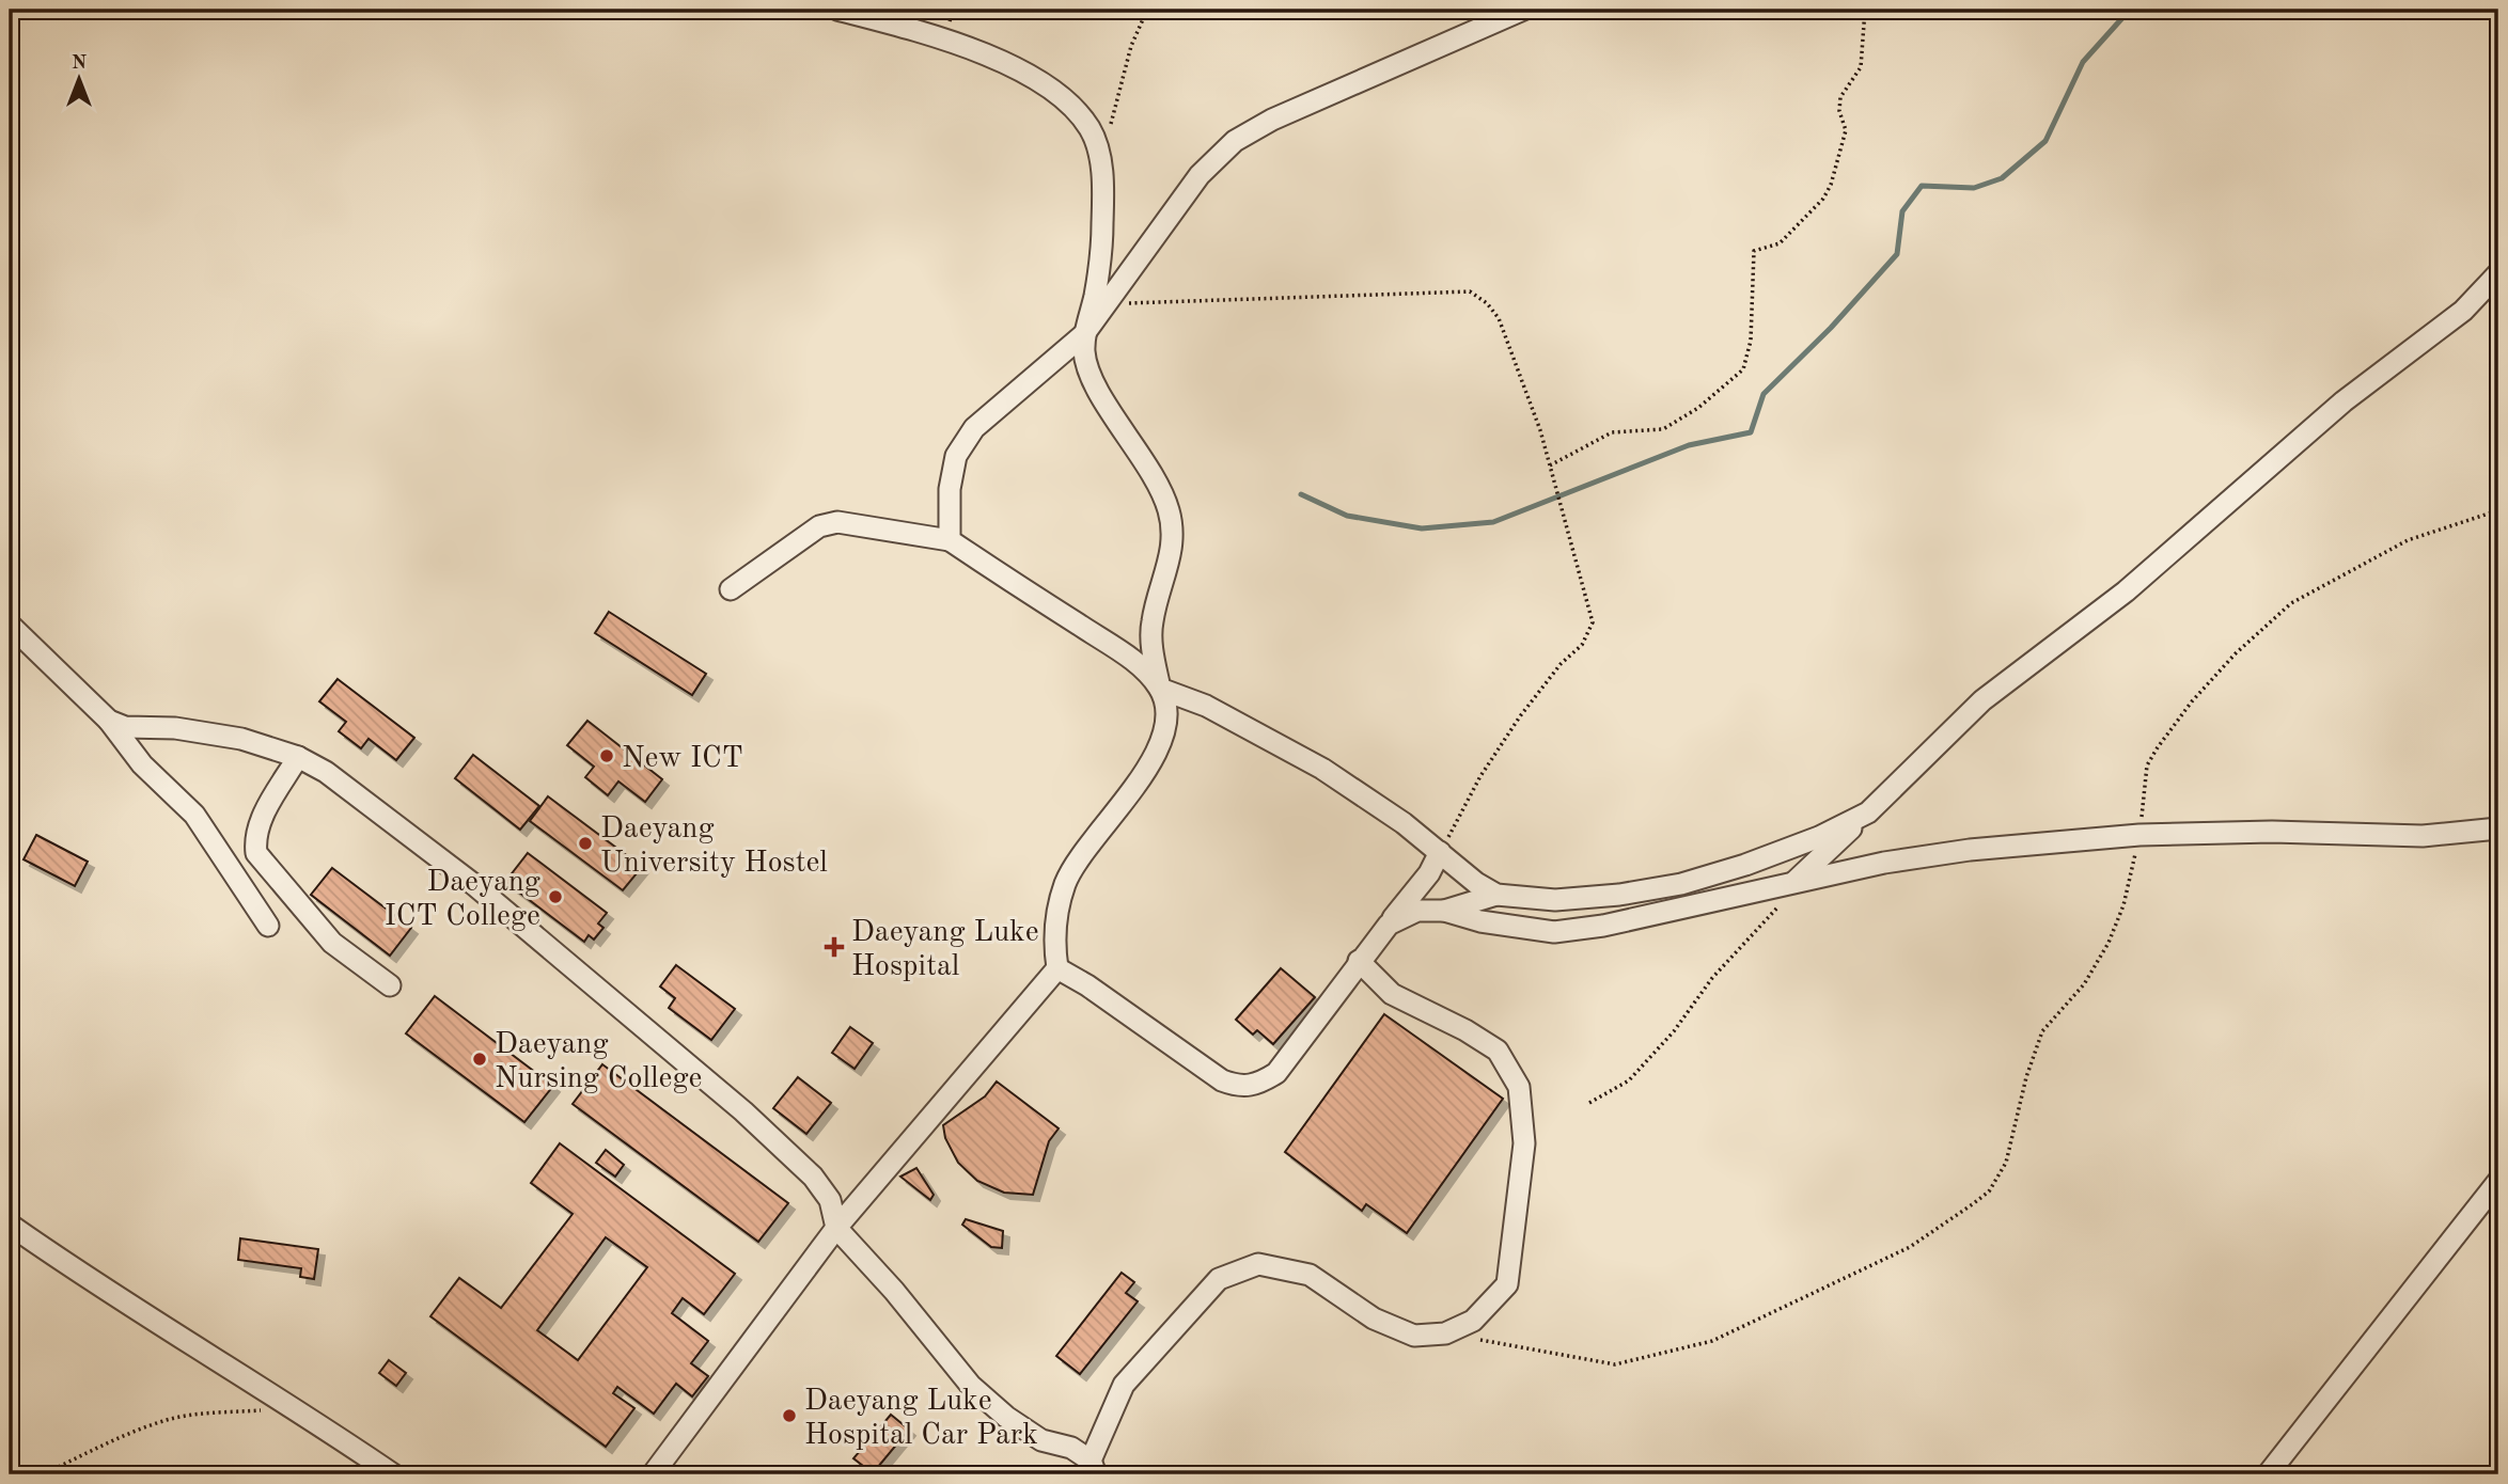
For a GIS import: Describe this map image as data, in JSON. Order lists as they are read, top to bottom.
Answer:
{
  "places": {
    "other": [
      "New ICT",
      "Daeyang University Hostel",
      "Daeyang ICT College",
      "Daeyang Nursing College",
      "Daeyang Luke Hospital Car Park"
    ],
    "health": ["Daeyang Luke Hospital"]
  },
  "north": "top"
}
